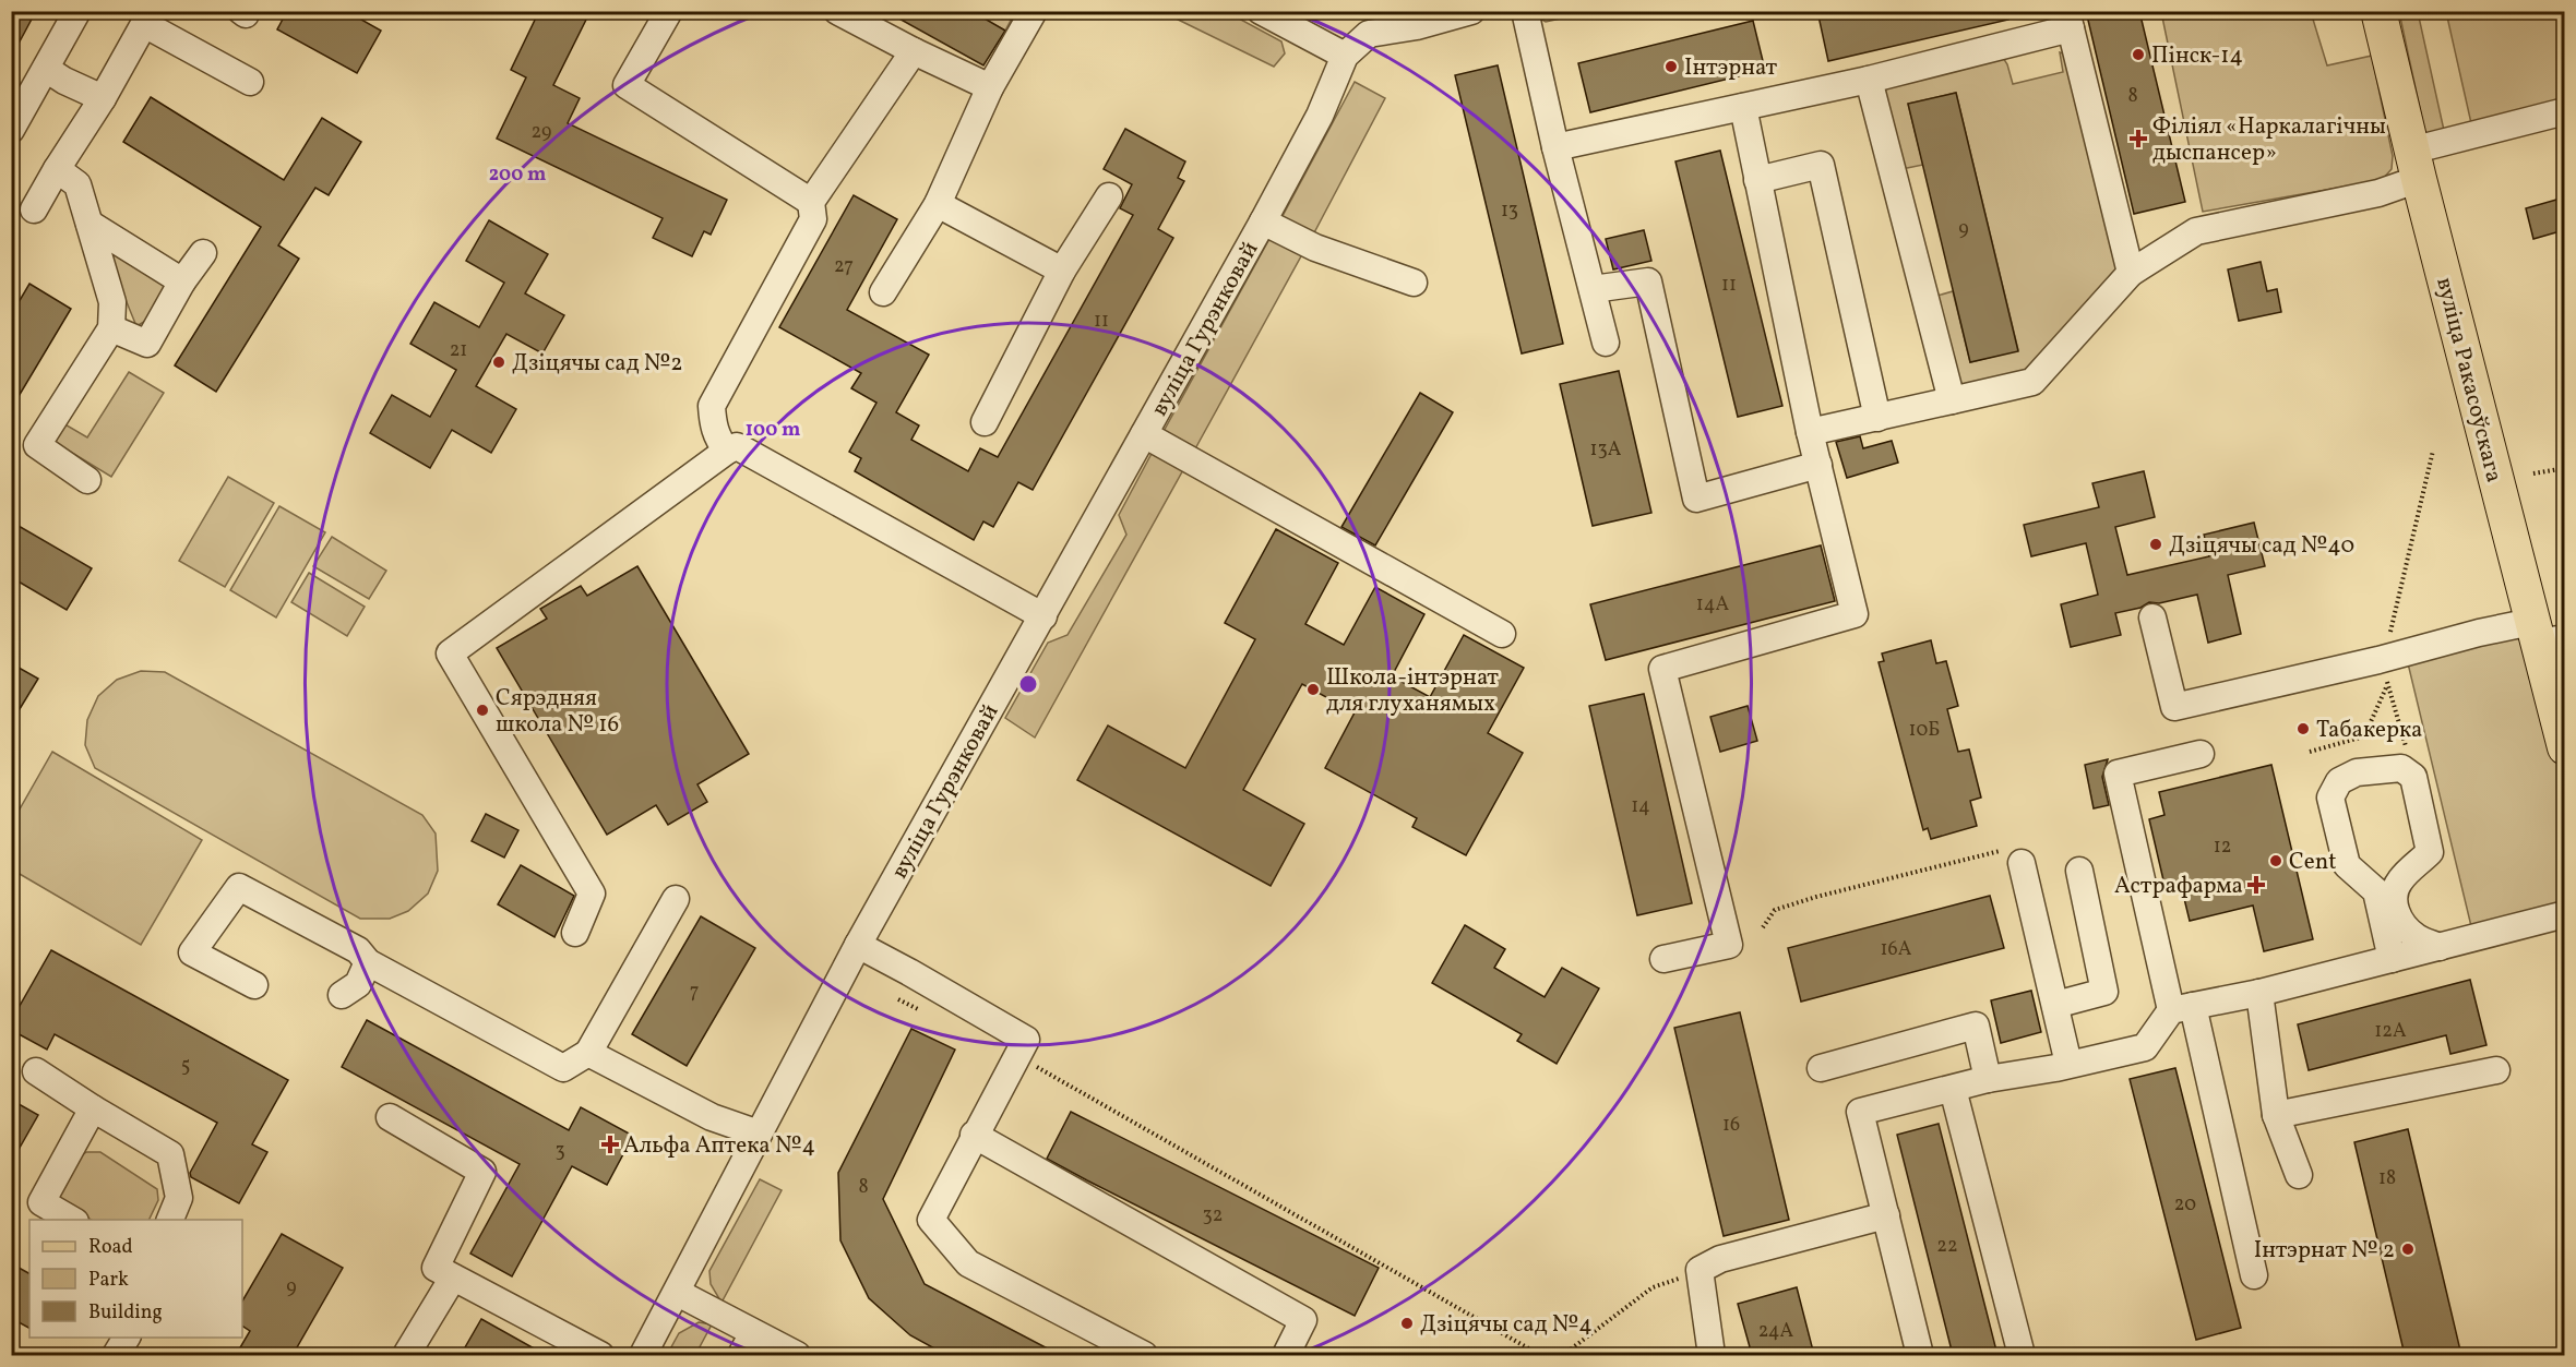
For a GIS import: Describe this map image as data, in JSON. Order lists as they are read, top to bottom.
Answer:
{
  "streets": {
    "main road": ["вуліца Ракасоўскага"],
    "street": ["вуліца Гурэнковай"]
  },
  "places": {
    "other": [
      "Пінск-14",
      "Інтэрнат",
      "Дзіцячы сад №2",
      "Дзіцячы сад №40",
      "Школа-інтэрнат для глуханямых",
      "Сярэдняя школа № 16",
      "Табакерка",
      "Cent",
      "Інтэрнат № 2",
      "Дзіцячы сад №4"
    ],
    "health": ["Філіял «Наркалагічны дыспансер»", "Астрафарма", "Альфа Аптека №4"]
  },
  "house_numbers": [
    "8",
    "29",
    "13",
    "9",
    "27",
    "11",
    "11",
    "21",
    "13А",
    "14А",
    "10Б",
    "14",
    "12",
    "16А",
    "7",
    "12А",
    "5",
    "16",
    "3",
    "18",
    "8",
    "20",
    "32",
    "22",
    "9",
    "24А"
  ],
  "legend": ["Road", "Park", "Building"],
  "rings": ["200 m", "100 m"]
}
